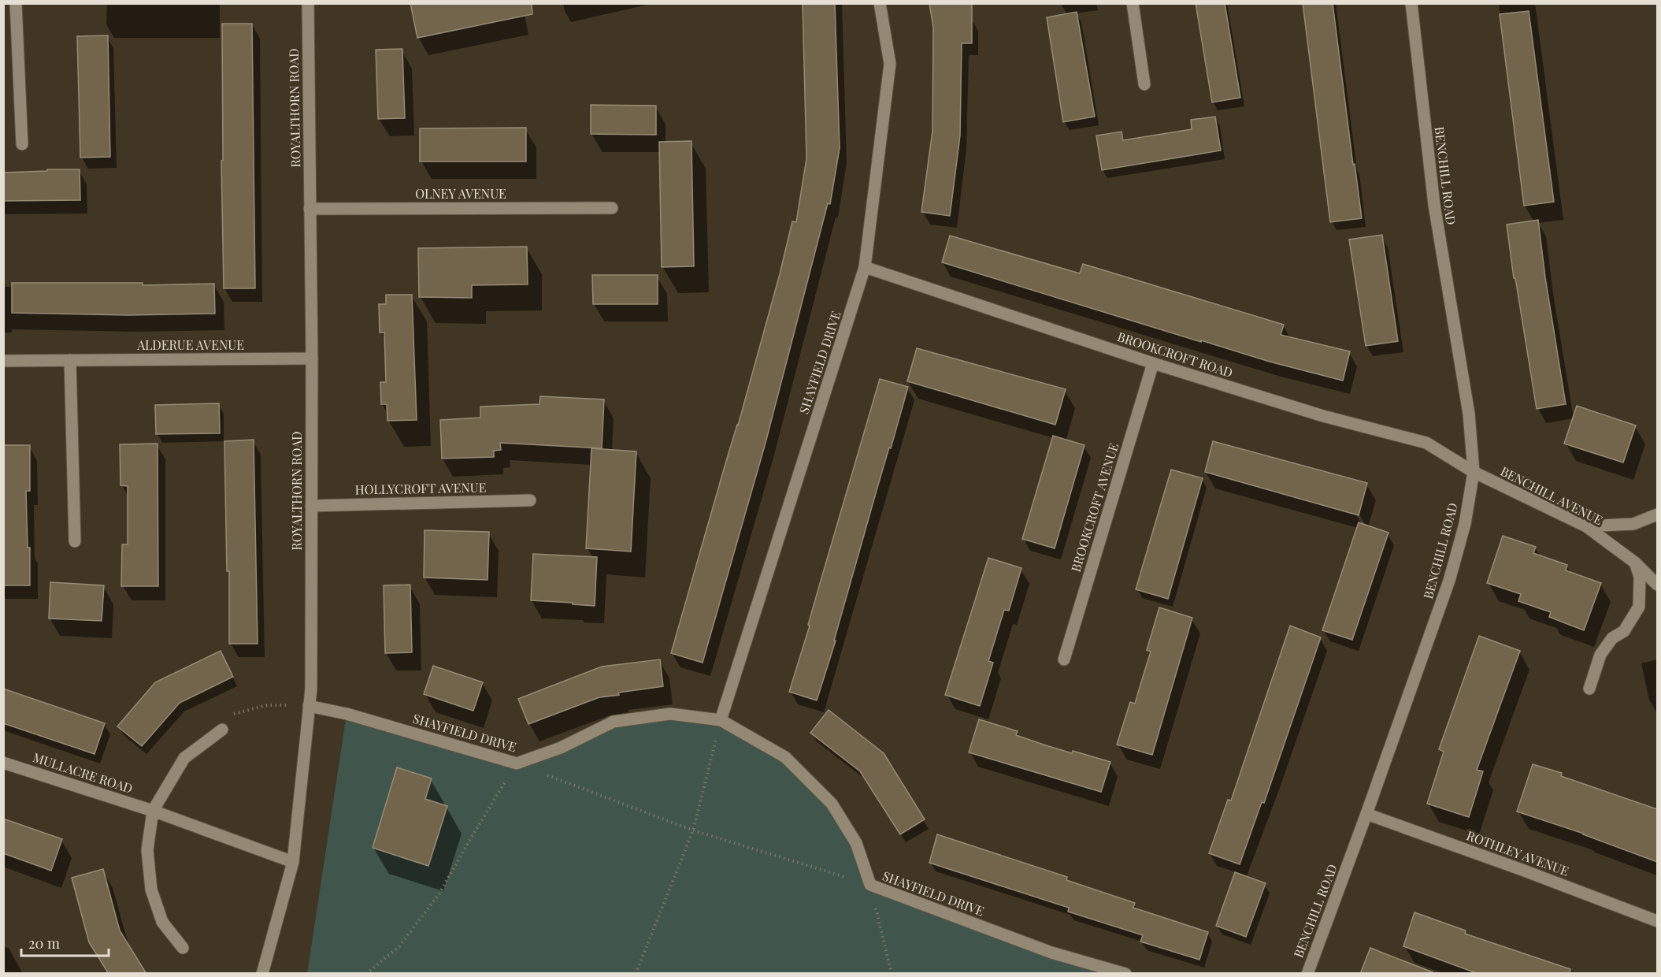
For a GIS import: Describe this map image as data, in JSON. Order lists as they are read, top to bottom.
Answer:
{
  "streets": {
    "street": [
      "ROYALTHORN ROAD",
      "BENCHILL ROAD",
      "OLNEY AVENUE",
      "ALDERUE AVENUE",
      "BROOKCROFT ROAD",
      "SHAYFIELD DRIVE",
      "HOLLYCROFT AVENUE",
      "BENCHILL AVENUE",
      "BROOKCROFT AVENUE",
      "MULLACRE ROAD",
      "ROTHLEY AVENUE"
    ]
  },
  "crossings": [
    ["ROYALTHORN ROAD", "OLNEY AVENUE"],
    ["ROYALTHORN ROAD", "ALDERUE AVENUE"],
    ["ROYALTHORN ROAD", "SHAYFIELD DRIVE"],
    ["ROYALTHORN ROAD", "HOLLYCROFT AVENUE"],
    ["ROYALTHORN ROAD", "MULLACRE ROAD"],
    ["BENCHILL ROAD", "BROOKCROFT ROAD"],
    ["BENCHILL ROAD", "BENCHILL AVENUE"],
    ["BENCHILL ROAD", "ROTHLEY AVENUE"],
    ["BROOKCROFT ROAD", "SHAYFIELD DRIVE"],
    ["BROOKCROFT ROAD", "BENCHILL AVENUE"],
    ["BROOKCROFT ROAD", "BROOKCROFT AVENUE"]
  ],
  "scale_bar": "20 m"
}
